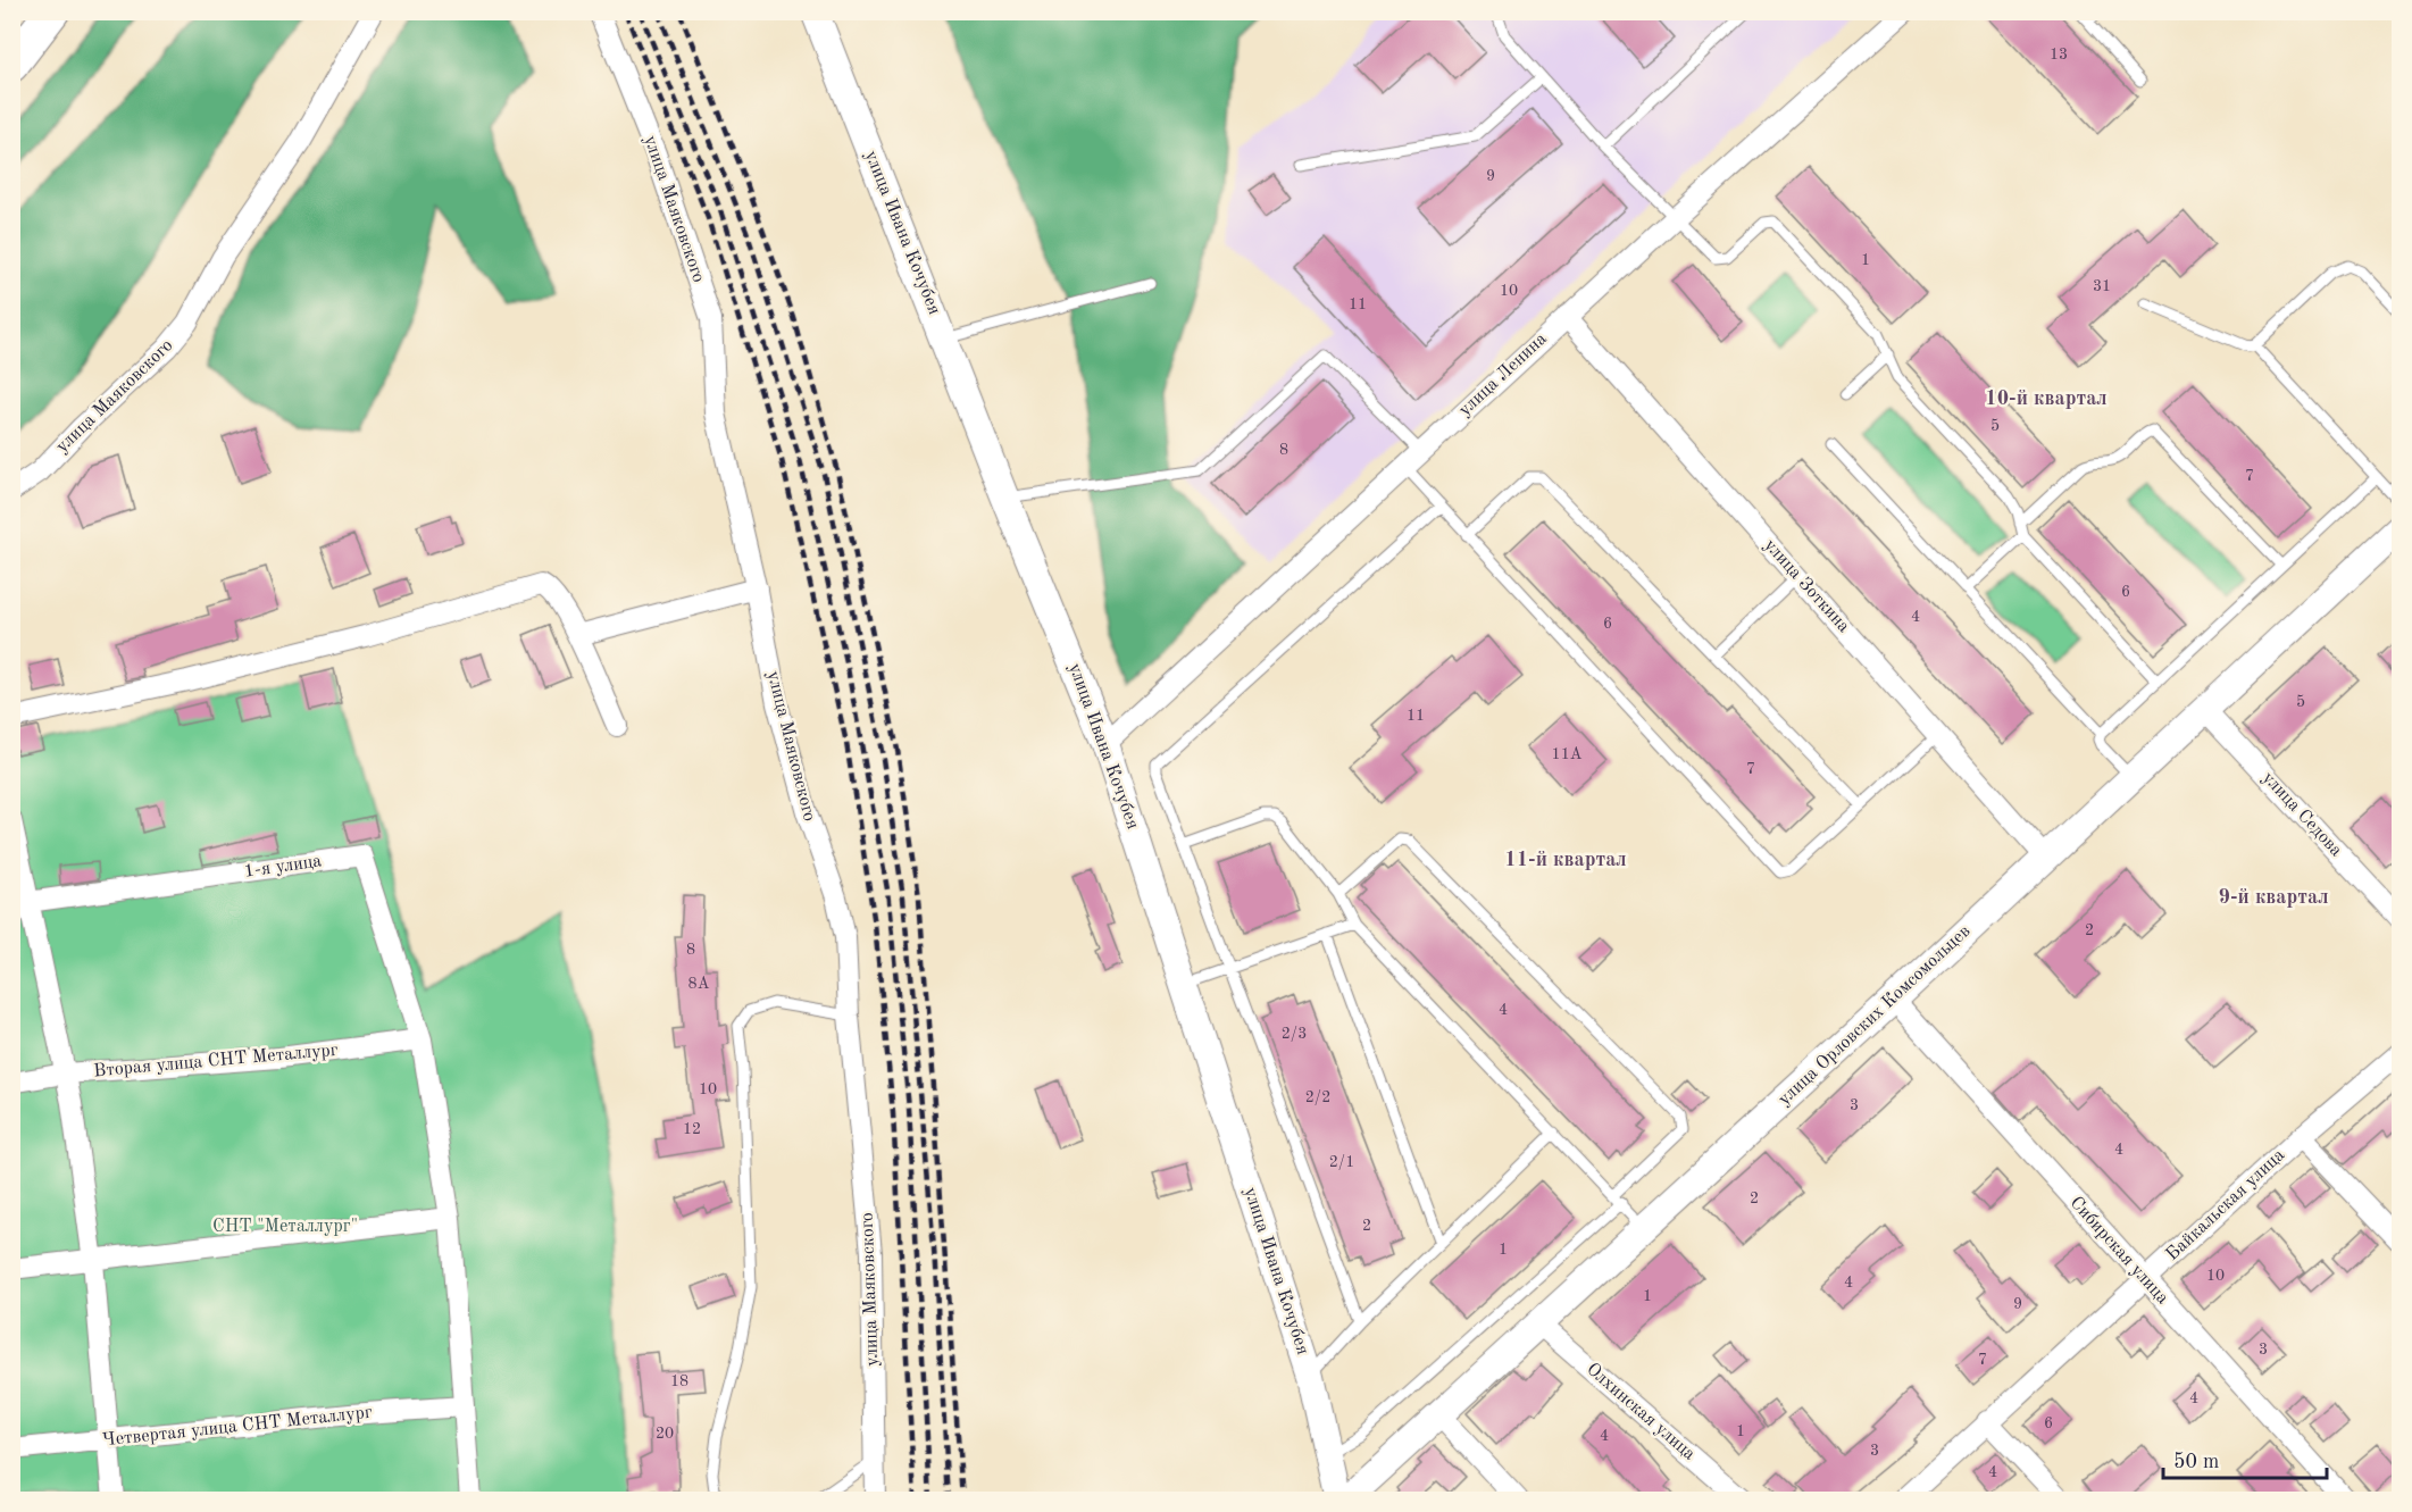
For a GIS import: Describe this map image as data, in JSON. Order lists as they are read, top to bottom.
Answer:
{
  "streets": {
    "street": [
      "улица Маяковского",
      "улица Ивана Кочубея",
      "улица Ленина",
      "улица Зоткина",
      "улица Седова",
      "1-я улица",
      "улица Орловских Комсомольцев",
      "Вторая улица СНТ Металлург",
      "Байкальская улица",
      "Сибирская улица",
      "Олхинская улица",
      "Четвертая улица СНТ Металлург"
    ]
  },
  "crossings": [
    ["улица Ивана Кочубея", "улица Ленина"],
    ["улица Ленина", "улица Зоткина"],
    ["улица Зоткина", "улица Орловских Комсомольцев"],
    ["улица Седова", "улица Орловских Комсомольцев"],
    ["1-я улица", "Вторая улица СНТ Металлург"],
    ["улица Орловских Комсомольцев", "Сибирская улица"],
    ["улица Орловских Комсомольцев", "Олхинская улица"],
    ["Байкальская улица", "Сибирская улица"]
  ],
  "districts": ["10-й квартал", "11-й квартал", "9-й квартал"],
  "parks": ["СНТ \"Металлург\""],
  "house_numbers": [
    "13",
    "9",
    "1",
    "31",
    "10",
    "11",
    "5",
    "8",
    "7",
    "6",
    "4",
    "6",
    "5",
    "11",
    "11А",
    "7",
    "2",
    "8",
    "8А",
    "4",
    "2/3",
    "10",
    "2/2",
    "3",
    "12",
    "4",
    "2/1",
    "2",
    "2",
    "1",
    "10",
    "4",
    "1",
    "9",
    "3",
    "7",
    "18",
    "4",
    "6",
    "1",
    "20",
    "4",
    "3",
    "4"
  ],
  "scale_bar": "50 m"
}
